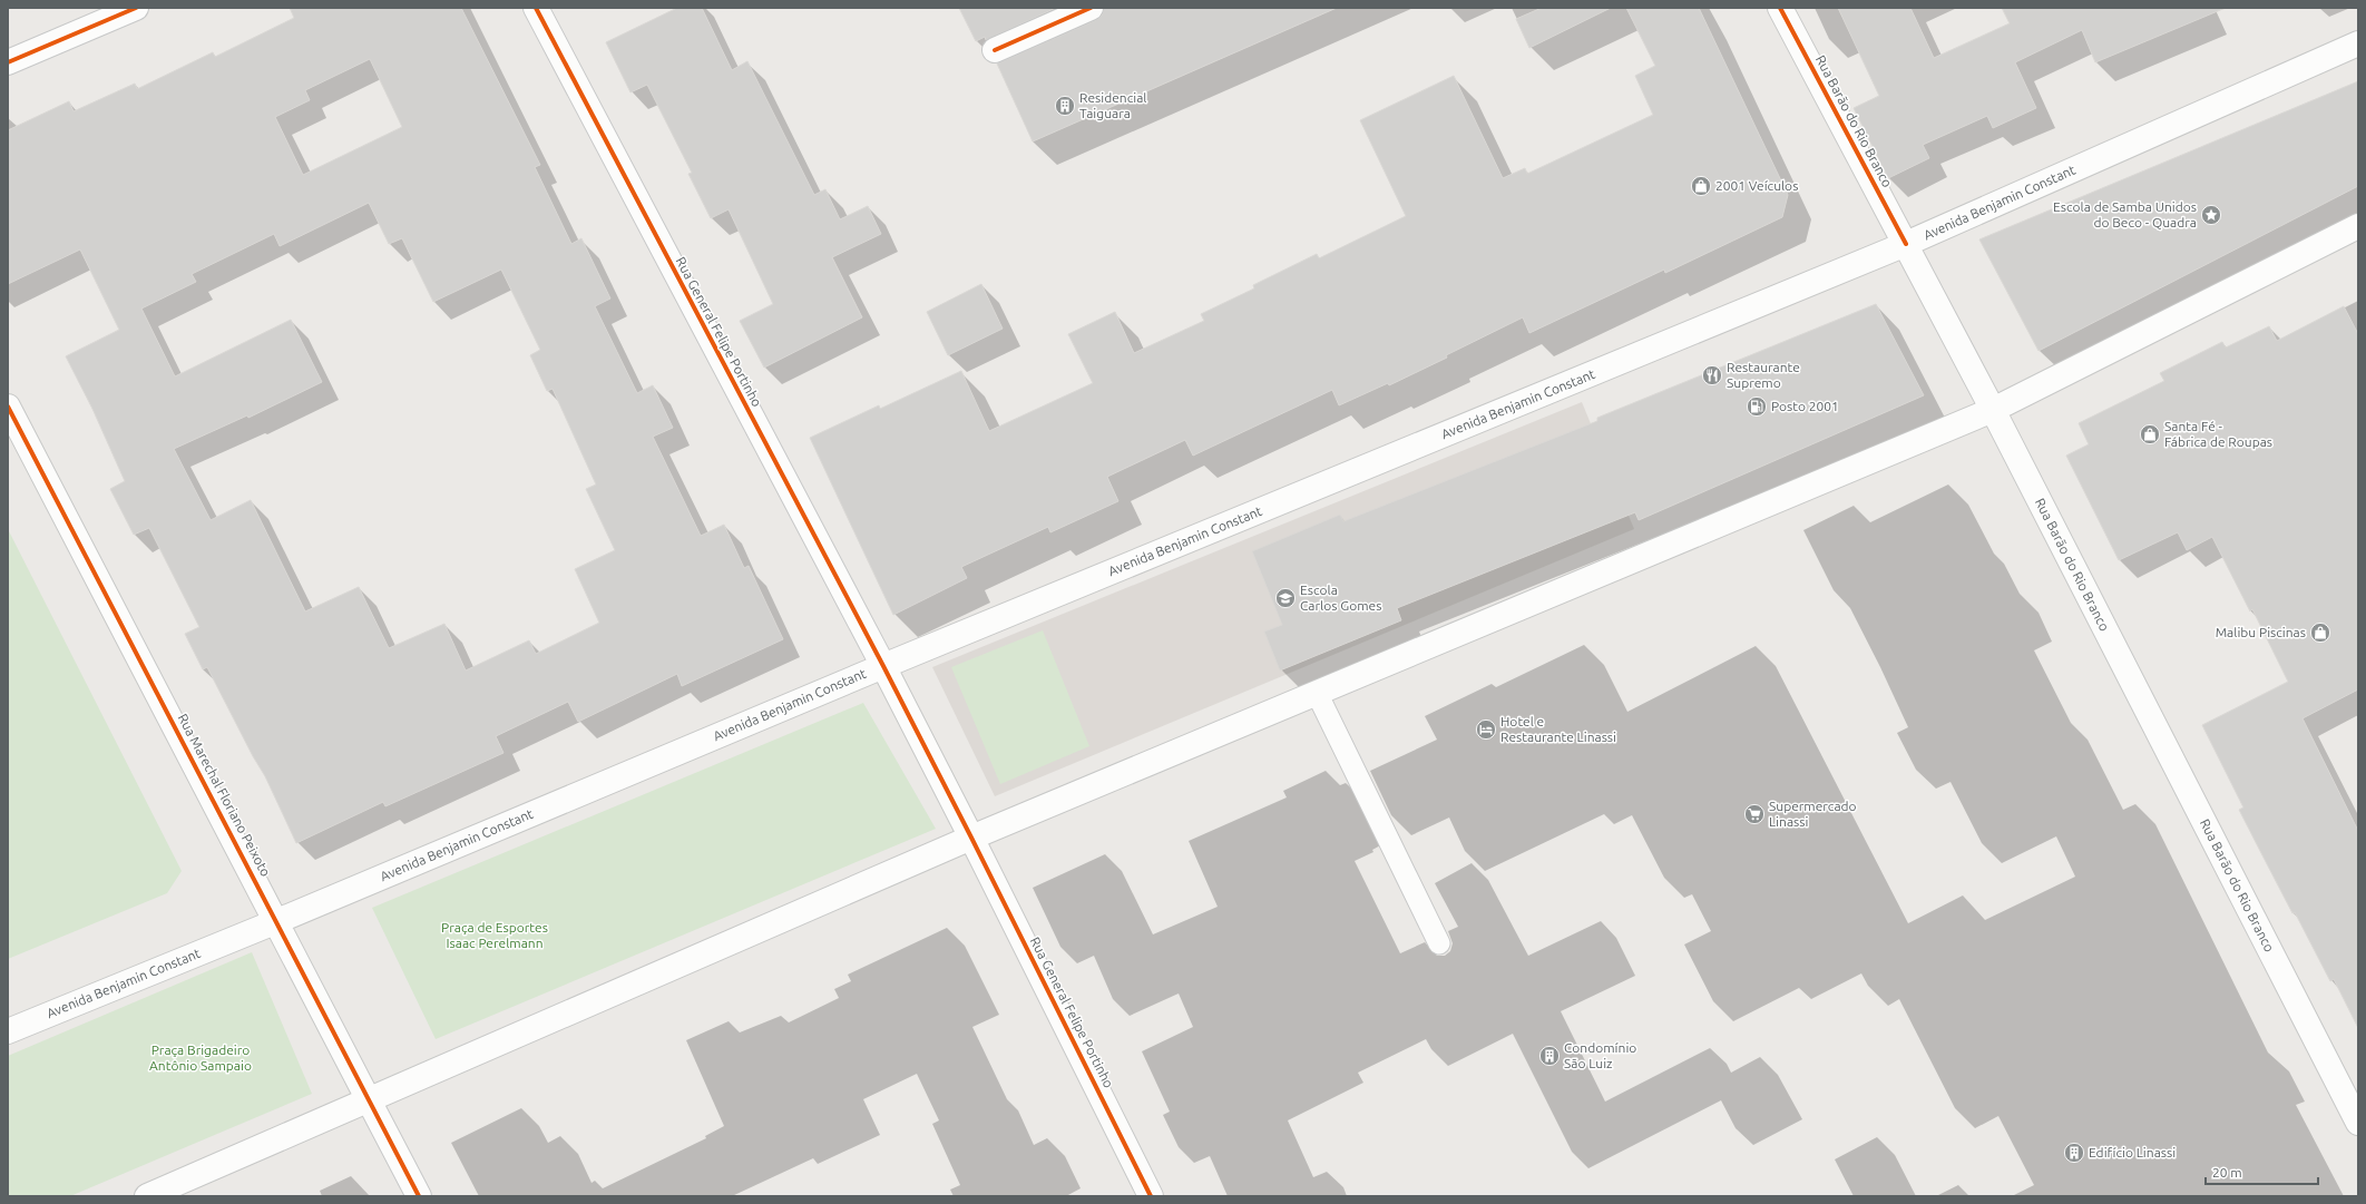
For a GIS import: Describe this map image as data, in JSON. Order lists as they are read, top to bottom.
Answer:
{
  "streets": {
    "main road": [
      "Rua Barão do Rio Branco",
      "Avenida Benjamin Constant",
      "Rua General Felipe Portinho",
      "Rua Marechal Floriano Peixoto"
    ]
  },
  "crossings": [
    ["Rua Barão do Rio Branco", "Avenida Benjamin Constant"],
    ["Avenida Benjamin Constant", "Rua General Felipe Portinho"],
    ["Avenida Benjamin Constant", "Rua Marechal Floriano Peixoto"]
  ],
  "parks": ["Praça de Esportes Isaac Perelmann", "Praça Brigadeiro Antônio Sampaio"],
  "places": {
    "building": ["Residencial Taiguara", "Condomínio São Luiz", "Edifício Linassi"],
    "shop": ["2001 Veículos", "Santa Fé - Fábrica de Roupas", "Malibu Piscinas"],
    "place": ["Escola de Samba Unidos do Beco - Quadra"],
    "restaurant": ["Restaurante Supremo"],
    "fuel station": ["Posto 2001"],
    "school or university": ["Escola Carlos Gomes"],
    "hotel": ["Hotel e Restaurante Linassi"],
    "supermarket": ["Supermercado Linassi"]
  },
  "scale_bar": "20 m"
}
